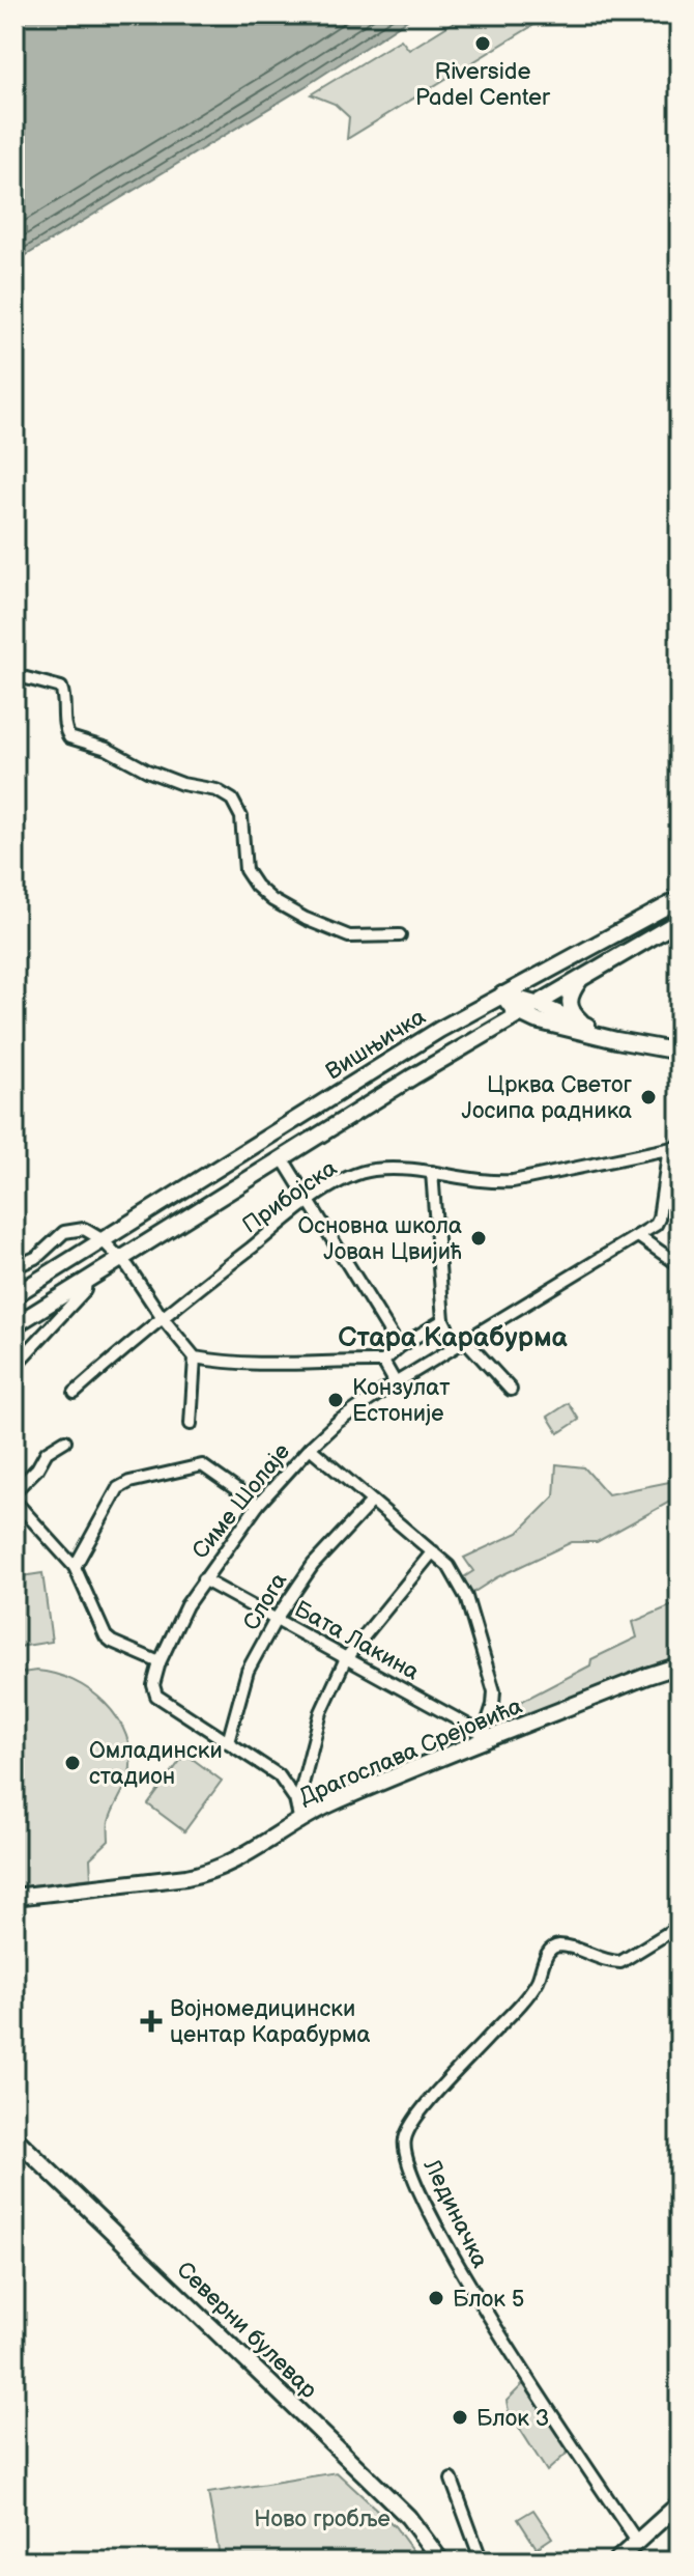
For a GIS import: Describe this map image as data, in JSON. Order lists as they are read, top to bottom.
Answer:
{
  "streets": {
    "main road": ["Вишњичка", "Драгослава Срејовића", "Северни булевар"],
    "street": [
      "Прибојска",
      "Симе Шолаје",
      "Слога",
      "Бата Лакина",
      "Лединачка"
    ]
  },
  "crossings": [
    ["Симе Шолаје", "Бата Лакина"],
    ["Слога", "Бата Лакина"],
    ["Бата Лакина", "Драгослава Срејовића"]
  ],
  "districts": ["Стара Карабурма"],
  "parks": ["Ново гробље"],
  "places": {
    "other": [
      "Riverside Padel Center",
      "Црква Светог Јосипа радника",
      "Основна школа Јован Цвијић",
      "Конзулат Естоније",
      "Омладински стадион",
      "Блок 5",
      "Блок 3"
    ],
    "health": ["Војномедицински центар Карабурма"]
  }
}
